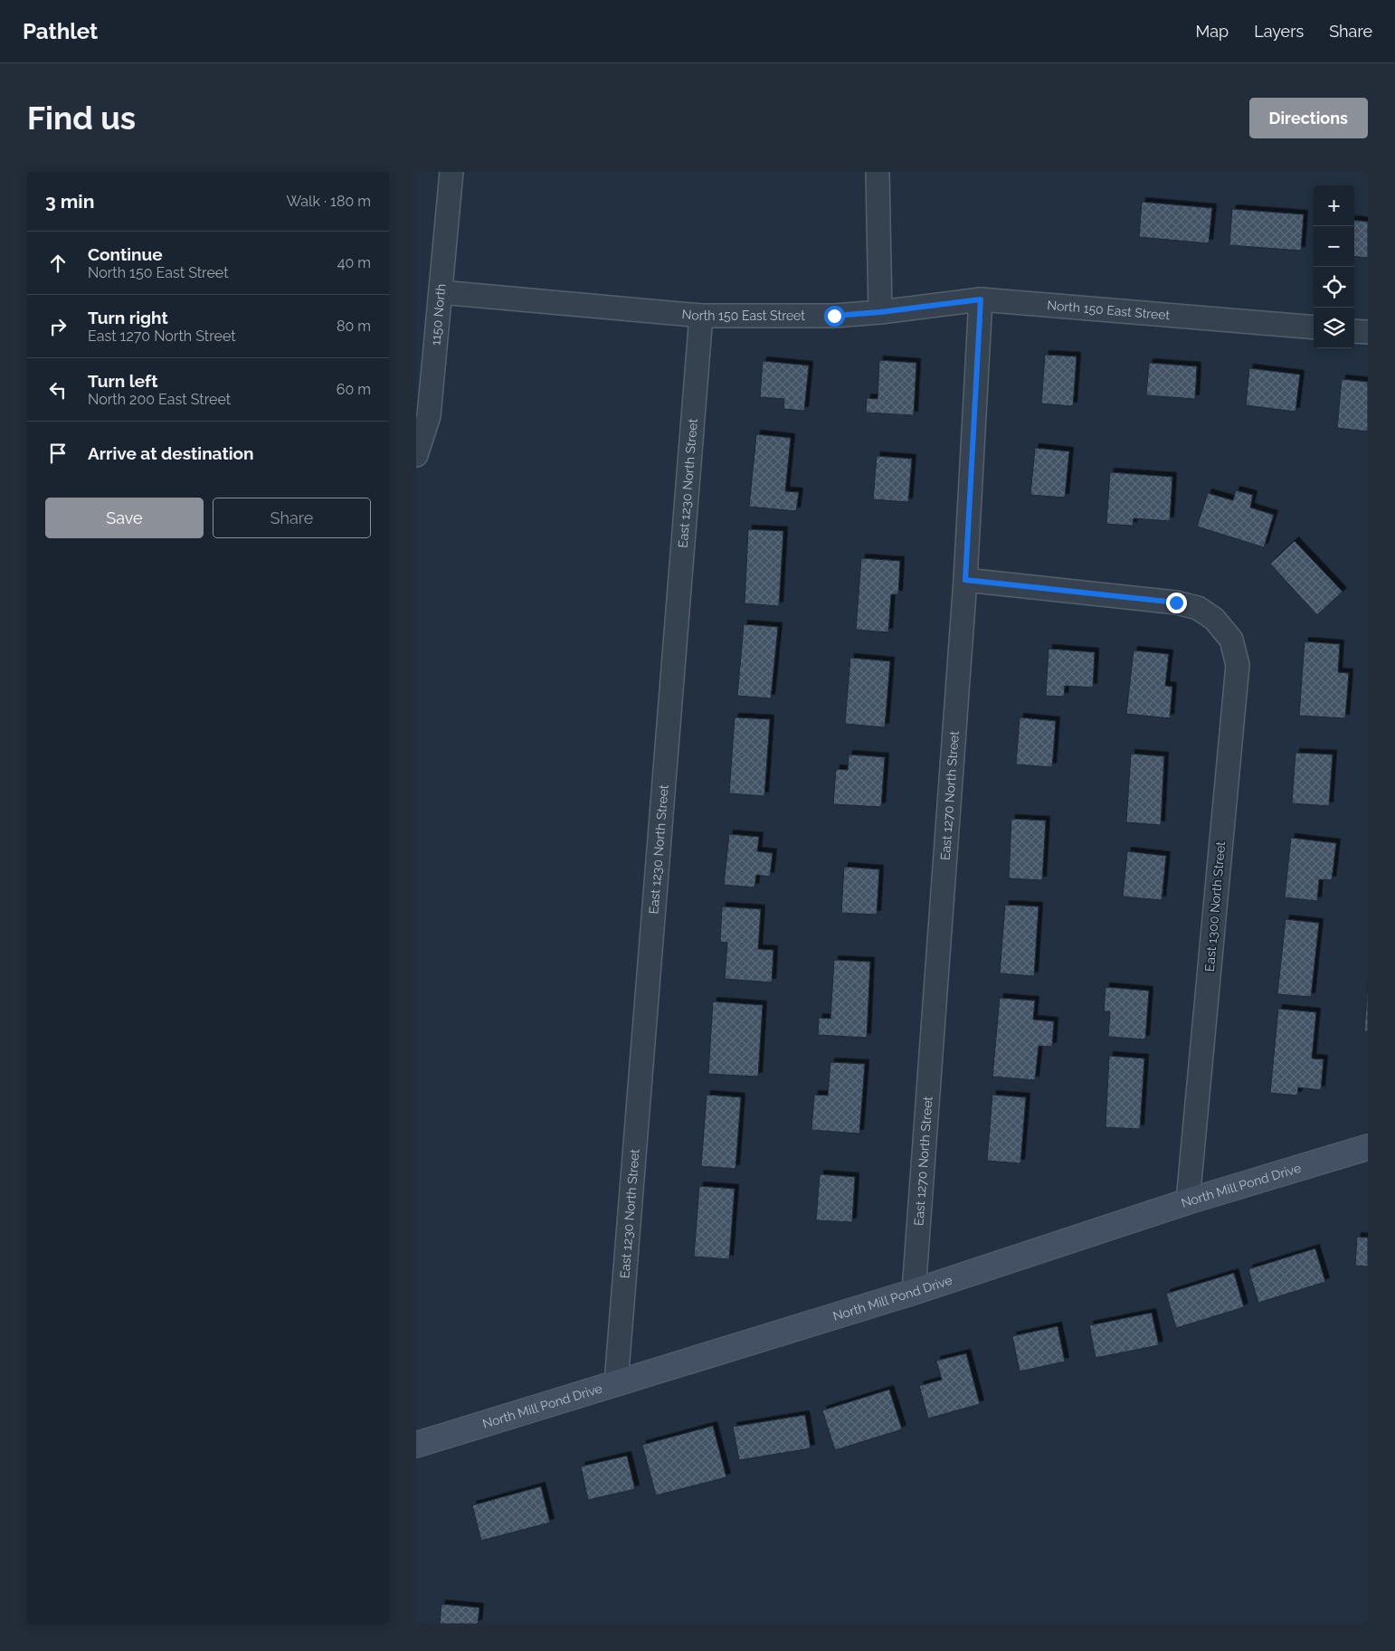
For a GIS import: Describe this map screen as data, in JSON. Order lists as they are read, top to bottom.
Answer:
{
  "streets": {
    "main road": ["North Mill Pond Drive"],
    "street": [
      "North 150 East Street",
      "1150 North",
      "East 1230 North Street",
      "East 1270 North Street",
      "East 1300 North Street"
    ]
  },
  "crossings": [
    ["North 150 East Street", "1150 North"],
    ["North 150 East Street", "East 1230 North Street"],
    ["North 150 East Street", "East 1270 North Street"],
    ["East 1230 North Street", "North Mill Pond Drive"],
    ["East 1270 North Street", "East 1300 North Street"],
    ["East 1270 North Street", "North Mill Pond Drive"],
    ["East 1300 North Street", "North Mill Pond Drive"]
  ],
  "page": {
    "header": "Pathlet",
    "nav": ["Map", "Layers", "Share"],
    "buttons": [
      "Directions",
      ["Save", "Share"]
    ],
    "title": "Find us",
    "heading": ["3 min", "Walk · 180 m"],
    "map_buttons": ["+", "−"],
    "list": [
      ["Continue", "North 150 East Street", "40 m"],
      ["Turn right", "East 1270 North Street", "80 m"],
      ["Turn left", "North 200 East Street", "60 m"],
      "Arrive at destination"
    ]
  }
}
